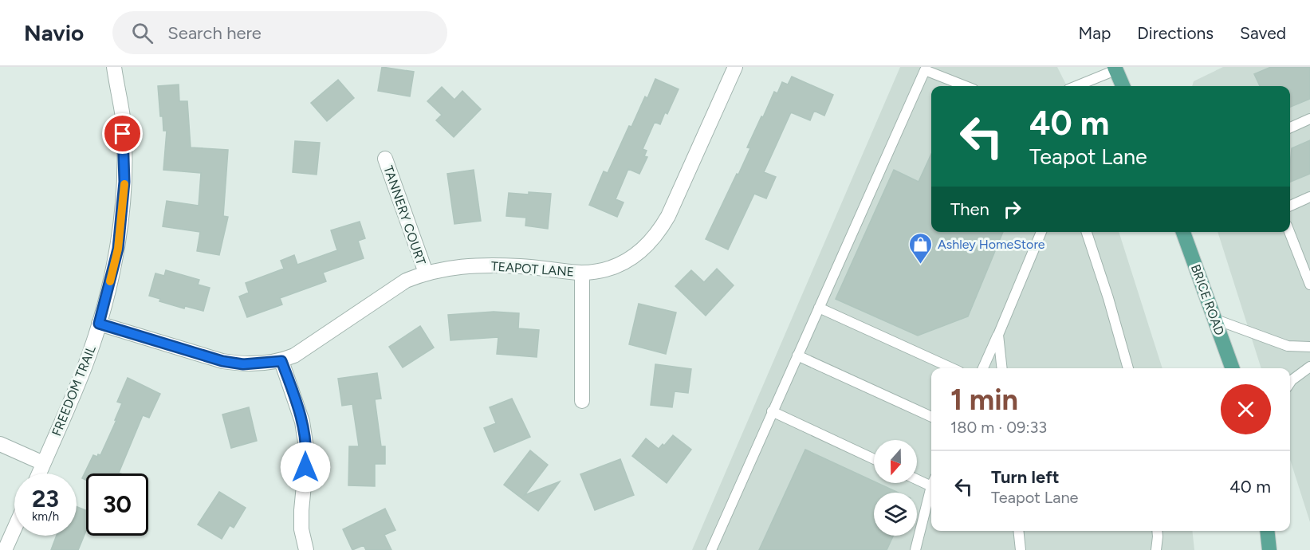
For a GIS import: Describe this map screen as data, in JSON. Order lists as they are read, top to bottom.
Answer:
{
  "streets": {
    "main road": ["BRICE ROAD"],
    "street": ["TANNERY COURT", "TEAPOT LANE", "FREEDOM TRAIL"]
  },
  "crossings": [
    ["TANNERY COURT", "TEAPOT LANE"],
    ["TEAPOT LANE", "FREEDOM TRAIL"]
  ],
  "places": {
    "shop": ["Ashley HomeStore"]
  },
  "north": "bottom",
  "page": {
    "header": "Navio",
    "search": "Search here",
    "nav": ["Map", "Directions", "Saved"],
    "turn": ["40 m", "Teapot Lane"],
    "then": "Then",
    "heading": ["1 min", "180 m · 09:33"],
    "list": [
      {
        "name": "Turn left",
        "note": "Teapot Lane",
        "value": "40 m"
      }
    ],
    "speed": "23 km/h",
    "limit": "30"
  }
}
